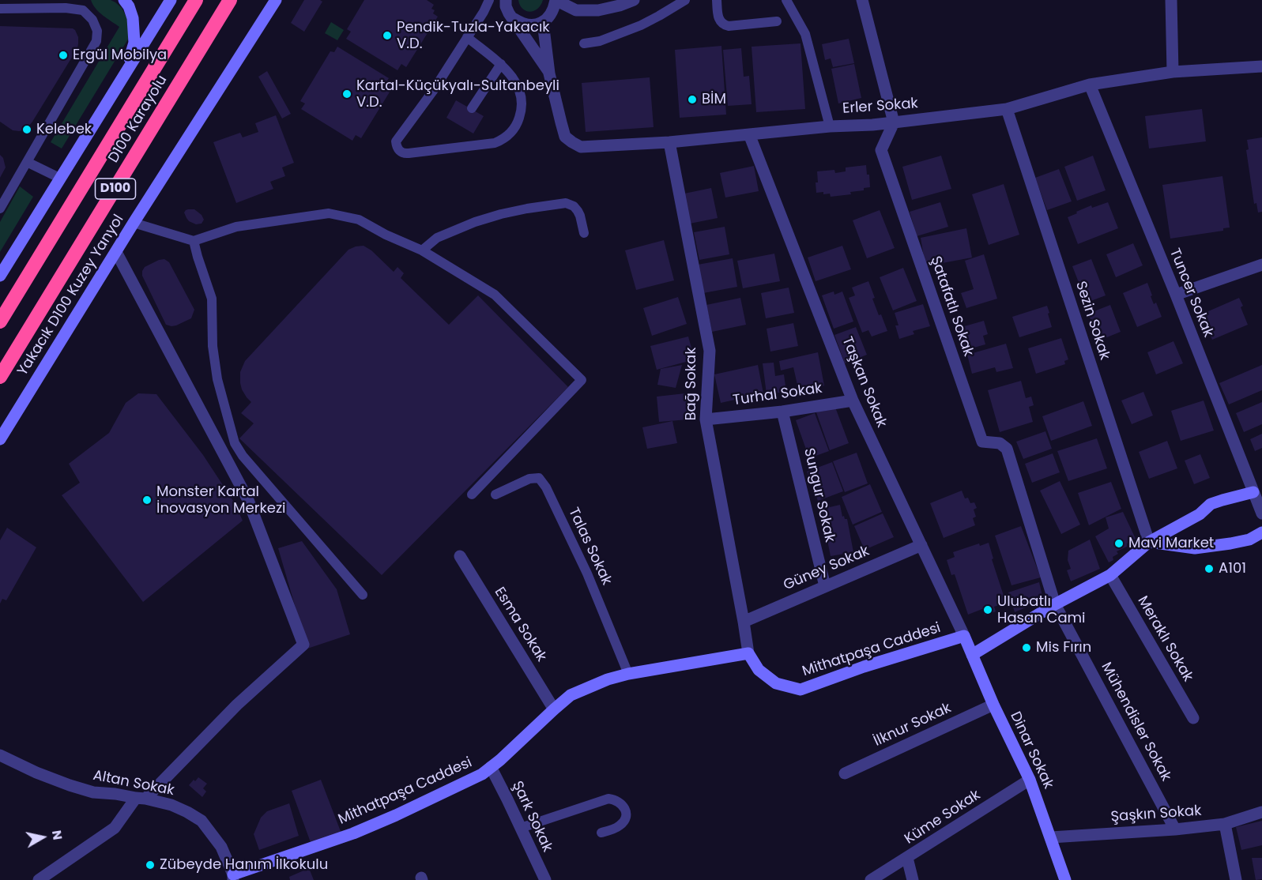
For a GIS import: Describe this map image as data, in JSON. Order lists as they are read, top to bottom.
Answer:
{
  "streets": {
    "highway": ["D100 Karayolu", "D100"],
    "street": [
      "Erler Sokak",
      "Tuncer Sokak",
      "Yakacık D100 Kuzey Yanyol",
      "Şatafatlı Sokak",
      "Sezin Sokak",
      "Taşkan Sokak",
      "Bağ Sokak",
      "Turhal Sokak",
      "Sungur Sokak",
      "Güney Sokak",
      "Esma Sokak",
      "Meraklı Sokak",
      "Mithatpaşa Caddesi",
      "Mühendisler Sokak",
      "İlknur Sokak",
      "Dinar Sokak",
      "Altan Sokak",
      "Şaşkın Sokak",
      "Şark Sokak",
      "Küme Sokak"
    ],
    "lane": ["Talas Sokak"]
  },
  "crossings": [
    ["Erler Sokak", "Tuncer Sokak"],
    ["Erler Sokak", "Şatafatlı Sokak"],
    ["Erler Sokak", "Sezin Sokak"],
    ["Erler Sokak", "Taşkan Sokak"],
    ["Erler Sokak", "Bağ Sokak"],
    ["Şatafatlı Sokak", "Mühendisler Sokak"],
    ["Taşkan Sokak", "Turhal Sokak"],
    ["Taşkan Sokak", "Güney Sokak"],
    ["Taşkan Sokak", "Mithatpaşa Caddesi"],
    ["Taşkan Sokak", "Dinar Sokak"],
    ["Bağ Sokak", "Turhal Sokak"],
    ["Bağ Sokak", "Güney Sokak"],
    ["Bağ Sokak", "Mithatpaşa Caddesi"],
    ["Turhal Sokak", "Sungur Sokak"],
    ["Sungur Sokak", "Güney Sokak"],
    ["Talas Sokak", "Mithatpaşa Caddesi"],
    ["Esma Sokak", "Mithatpaşa Caddesi"],
    ["Mithatpaşa Caddesi", "Dinar Sokak"],
    ["Mithatpaşa Caddesi", "Altan Sokak"],
    ["Mithatpaşa Caddesi", "Şark Sokak"],
    ["Mühendisler Sokak", "Şaşkın Sokak"],
    ["İlknur Sokak", "Dinar Sokak"],
    ["Dinar Sokak", "Şaşkın Sokak"],
    ["Dinar Sokak", "Küme Sokak"]
  ],
  "places": [
    "Pendik-Tuzla-Yakacık V.D.",
    "Ergül Mobilya",
    "Kartal-Küçükyalı-Sultanbeyli V.D.",
    "BİM",
    "Kelebek",
    "Monster Kartal İnovasyon Merkezi",
    "Mavi Market",
    "A101",
    "Ulubatlı Hasan Cami",
    "Mis Fırın",
    "Zübeyde Hanım İlkokulu"
  ],
  "north": "right"
}
